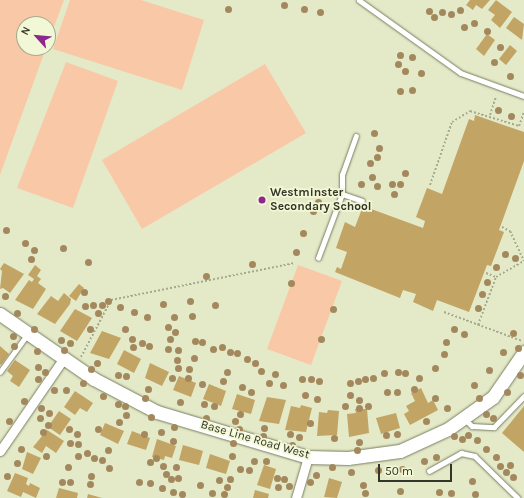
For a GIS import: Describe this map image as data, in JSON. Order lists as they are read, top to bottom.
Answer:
{
  "streets": {
    "street": ["Base Line Road West"]
  },
  "places": ["Westminster Secondary School"],
  "scale_bar": "50 m",
  "north": "top left"
}
